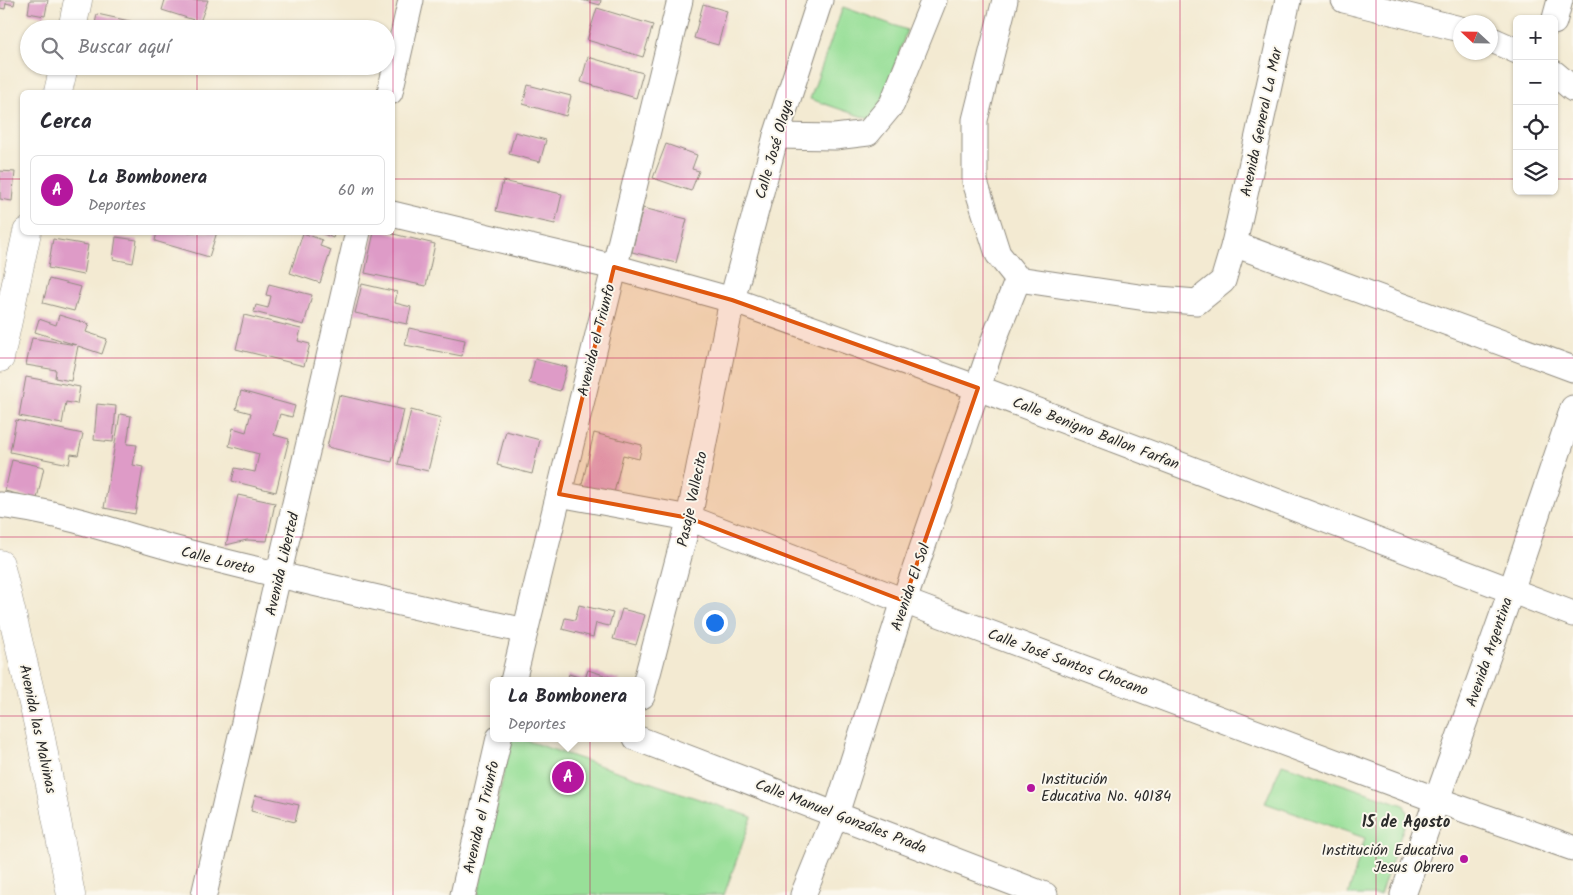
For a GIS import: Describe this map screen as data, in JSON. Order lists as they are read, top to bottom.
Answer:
{
  "streets": {
    "street": [
      "Avenida General La Mar",
      "Calle José Olaya",
      "Avenida el Triunfo",
      "Calle Benigno Ballon Farfan",
      "Pasaje Vallecito",
      "Calle Loreto",
      "Avenida Liberted",
      "Avenida El Sol",
      "Avenida Argentina",
      "Calle José Santos Chocano",
      "Avenida las Malvinas",
      "Calle Manuel Gonzáles Prada"
    ]
  },
  "crossings": [
    ["Avenida General La Mar", "Avenida El Sol"],
    ["Calle José Olaya", "Calle Benigno Ballon Farfan"],
    ["Calle José Olaya", "Pasaje Vallecito"],
    ["Avenida el Triunfo", "Calle Benigno Ballon Farfan"],
    ["Avenida el Triunfo", "Calle Loreto"],
    ["Avenida el Triunfo", "Calle José Santos Chocano"],
    ["Calle Benigno Ballon Farfan", "Pasaje Vallecito"],
    ["Calle Benigno Ballon Farfan", "Avenida El Sol"],
    ["Calle Benigno Ballon Farfan", "Avenida Argentina"],
    ["Pasaje Vallecito", "Calle José Santos Chocano"],
    ["Calle Loreto", "Avenida Liberted"],
    ["Avenida El Sol", "Calle José Santos Chocano"],
    ["Avenida El Sol", "Calle Manuel Gonzáles Prada"],
    ["Avenida Argentina", "Calle José Santos Chocano"]
  ],
  "districts": ["15 de Agosto"],
  "places": ["Institución Educativa No. 40184", "Institución Educativa Jesus Obrero"],
  "north": "left",
  "page": {
    "map_buttons": ["+", "−"],
    "search": "Buscar aquí",
    "heading": "Cerca",
    "list": [
      {
        "mark": "A",
        "name": "La Bombonera",
        "note": "Deportes",
        "value": "60 m"
      }
    ],
    "popup": ["La Bombonera", "Deportes"],
    "pins": "A"
  }
}
